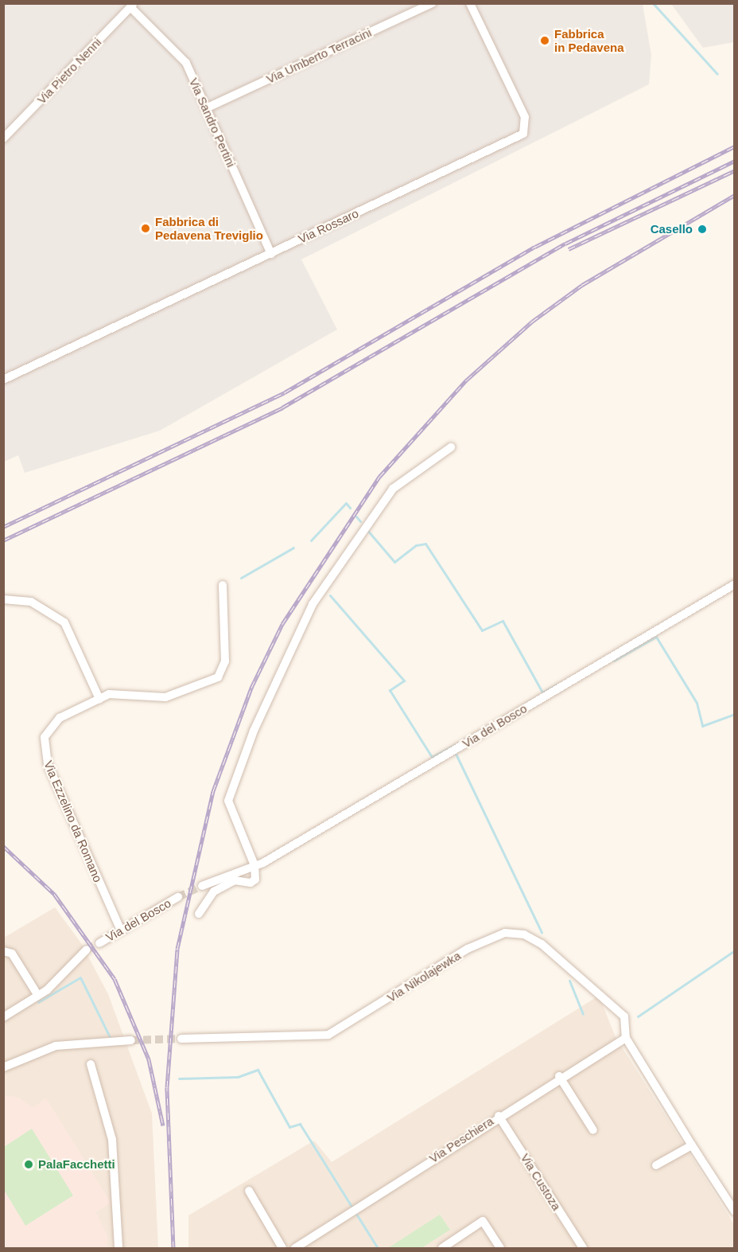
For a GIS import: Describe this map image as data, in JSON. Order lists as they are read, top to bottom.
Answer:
{
  "streets": {
    "street": [
      "Via Umberto Terracini",
      "Via Pietro Nenni",
      "Via Sandro Pertini",
      "Via Rossaro",
      "Via del Bosco",
      "Via Ezzelino da Romano",
      "Via Nikolajewka",
      "Via Peschiera",
      "Via Custoza"
    ]
  },
  "crossings": [
    ["Via Umberto Terracini", "Via Sandro Pertini"],
    ["Via Pietro Nenni", "Via Sandro Pertini"],
    ["Via Sandro Pertini", "Via Rossaro"],
    ["Via del Bosco", "Via Ezzelino da Romano"],
    ["Via Nikolajewka", "Via Peschiera"],
    ["Via Peschiera", "Via Custoza"]
  ],
  "places": [
    "Fabbrica in Pedavena",
    "Fabbrica di Pedavena Treviglio",
    "Casello",
    "PalaFacchetti"
  ]
}
